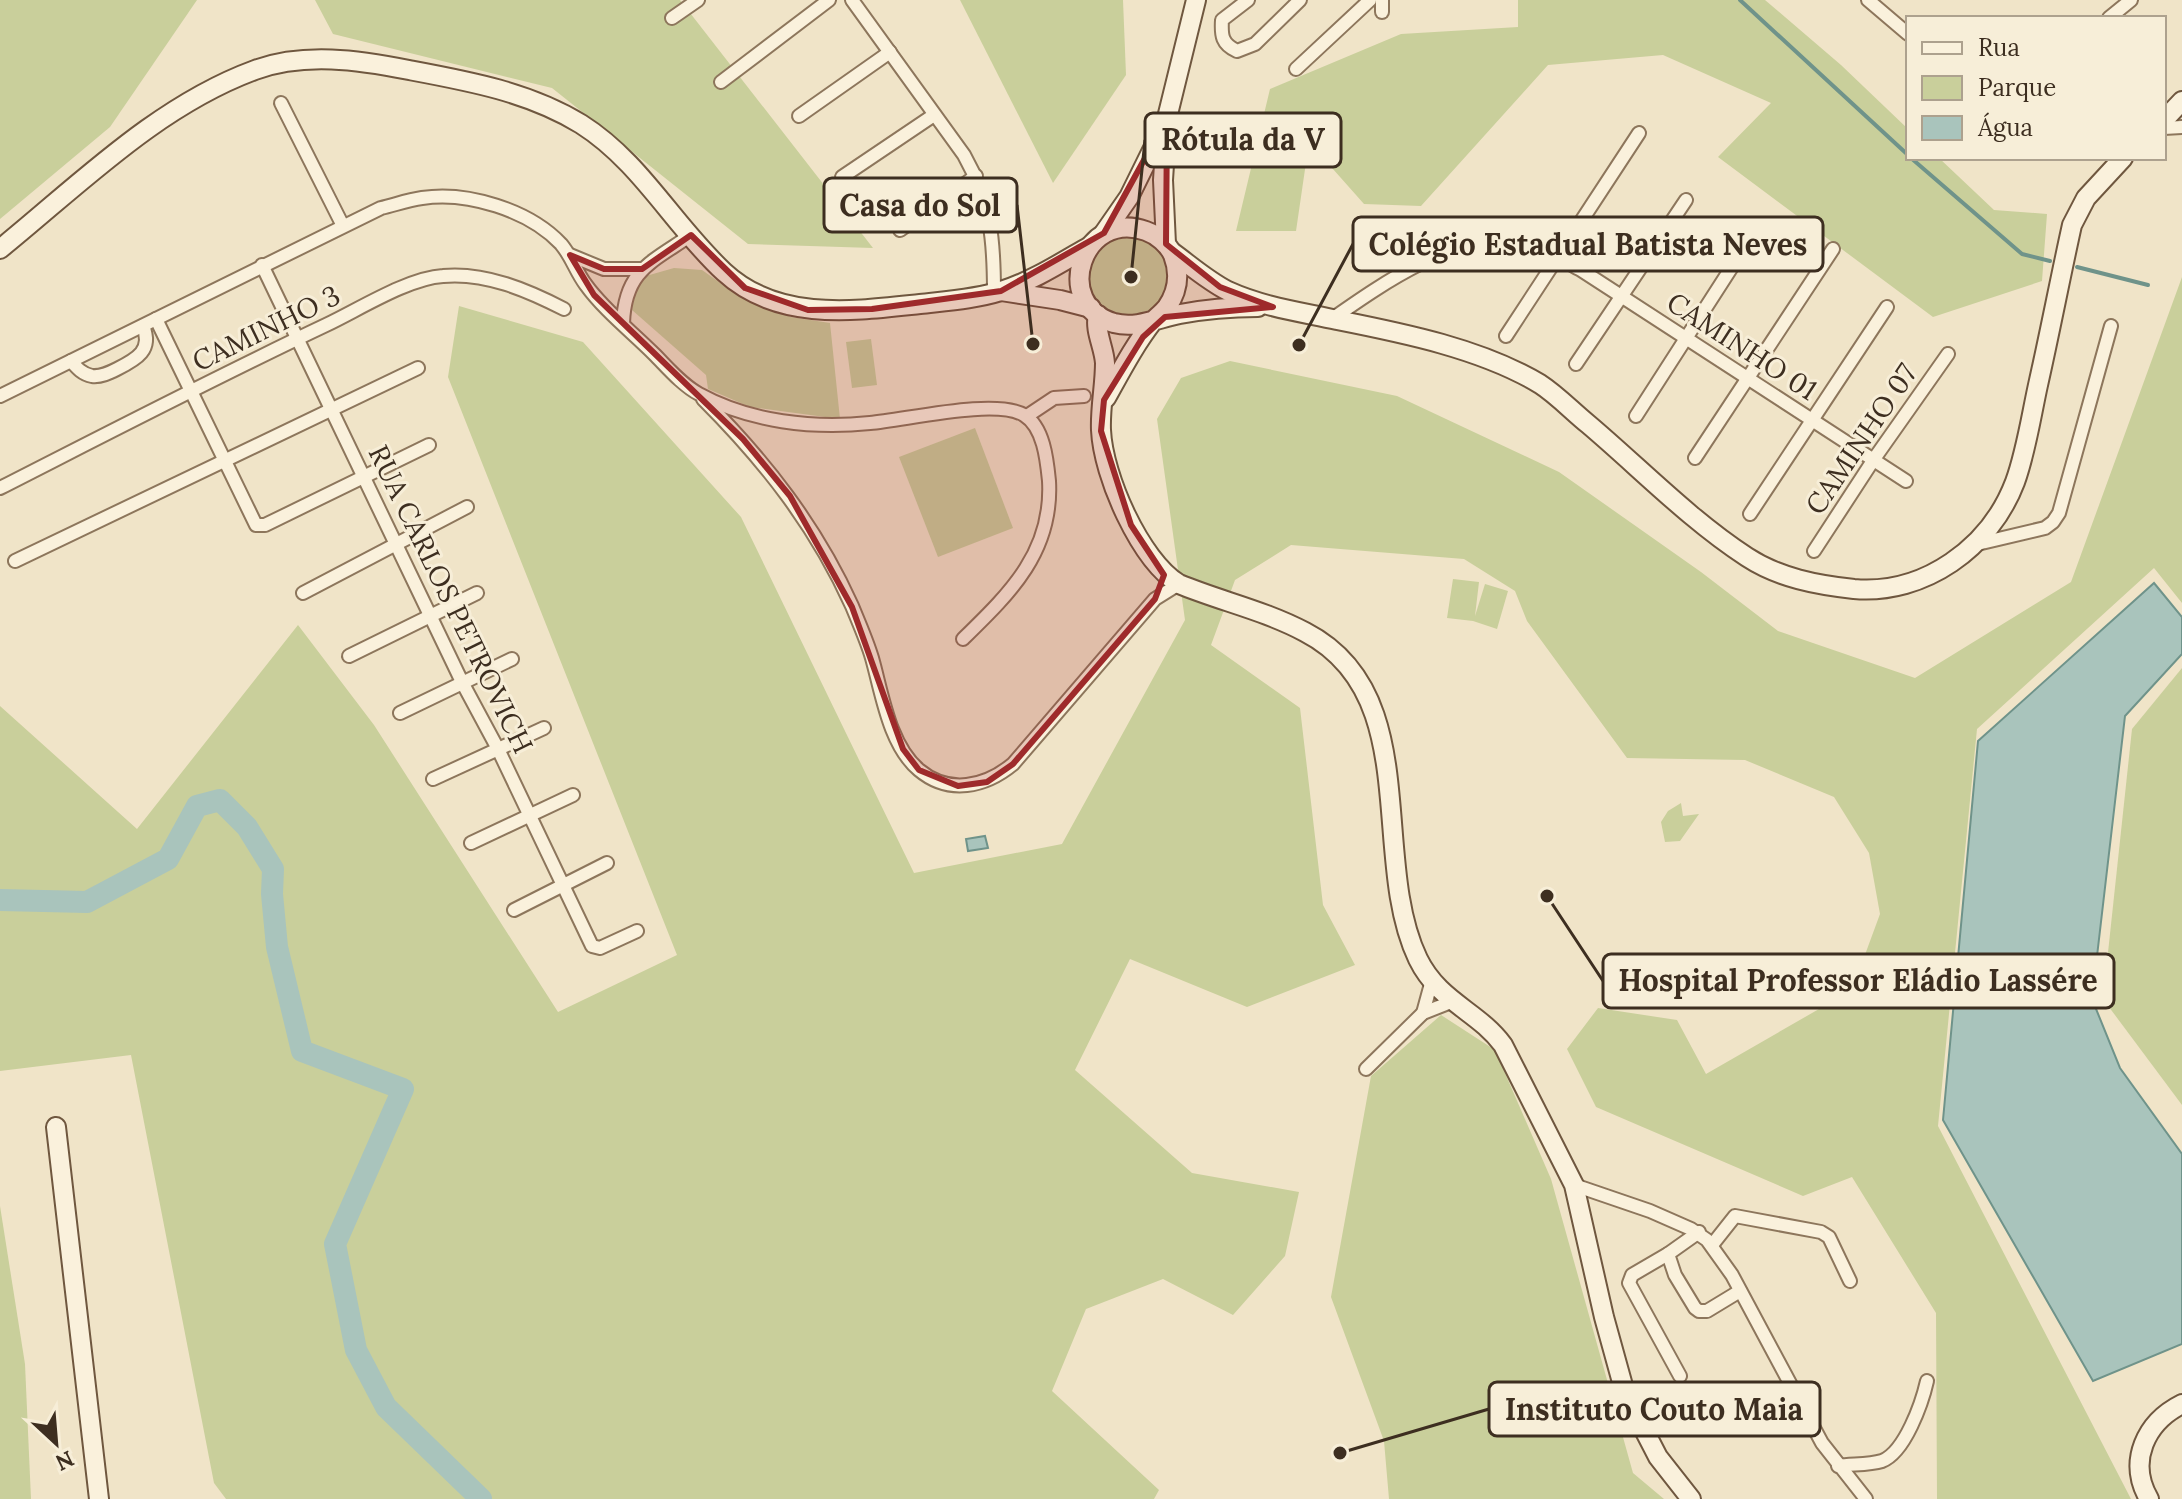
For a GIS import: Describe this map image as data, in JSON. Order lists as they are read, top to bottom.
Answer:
{
  "streets": {
    "street": [
      "CAMINHO 3",
      "CAMINHO 01",
      "CAMINHO 07",
      "RUA CARLOS PETROVICH"
    ]
  },
  "crossings": [
    ["CAMINHO 3", "RUA CARLOS PETROVICH"],
    ["CAMINHO 01", "CAMINHO 07"]
  ],
  "places": [
    "Rótula da V",
    "Casa do Sol",
    "Colégio Estadual Batista Neves",
    "Hospital Professor Eládio Lassére",
    "Instituto Couto Maia"
  ],
  "legend": ["Rua", "Parque", "Água"],
  "north": "bottom right"
}
